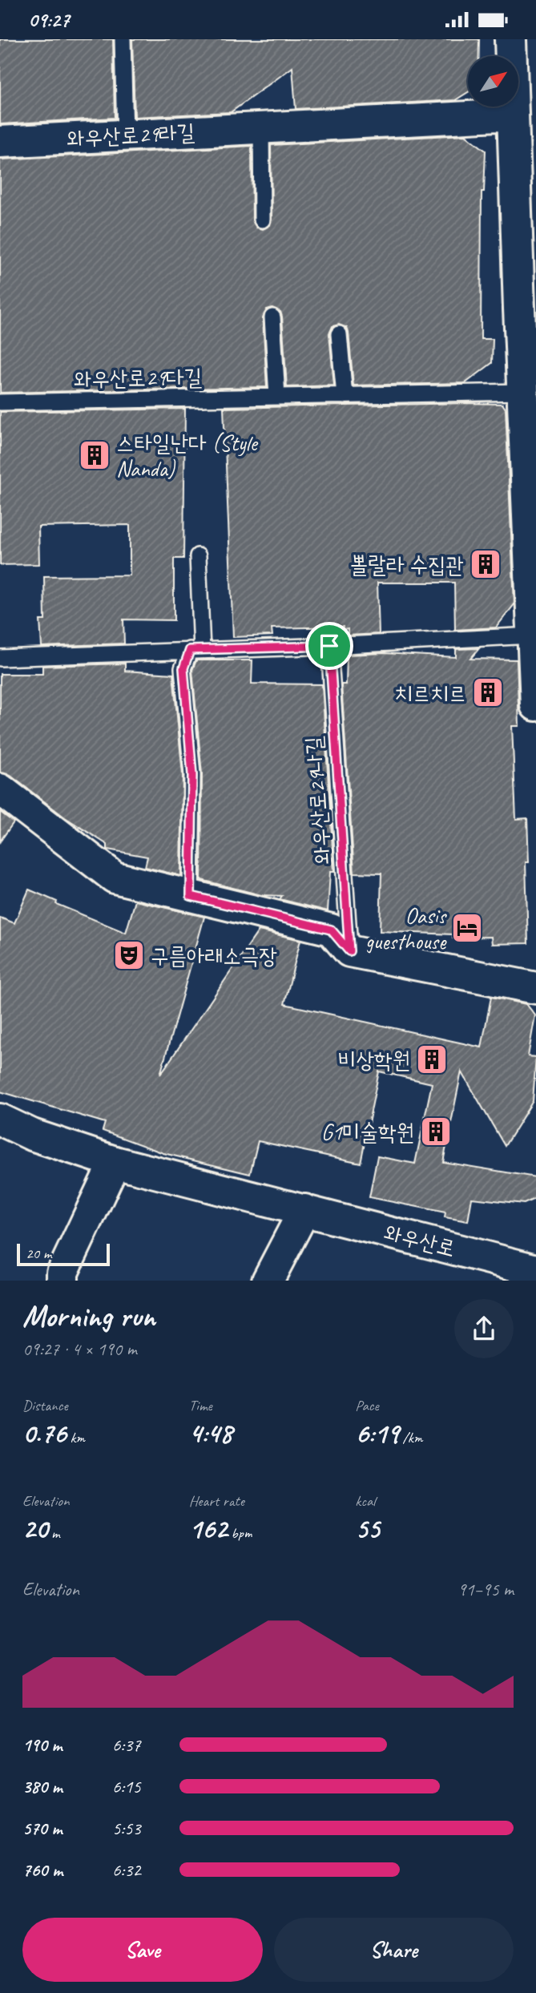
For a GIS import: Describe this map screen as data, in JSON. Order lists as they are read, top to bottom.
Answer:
{
  "streets": {
    "street": ["와우산로29라길", "와우산로"],
    "lane": ["와우산로29다길", "와우산로29나길"]
  },
  "places": {
    "building": [
      "스타일난다 (Style Nanda)",
      "뽈랄라 수집관",
      "치르치르",
      "비상학원",
      "G1미술학원"
    ],
    "hotel": ["Oasis guesthouse"],
    "theatre": ["구름아래소극장"]
  },
  "scale_bar": "20 m",
  "north": "top right",
  "page": {
    "status": "09:27",
    "scale": "20 m",
    "heading": ["Morning run", "09:27 · 4 × 190 m"],
    "stats": [
      ["Distance", "0.76 km"],
      ["Time", "4:48"],
      ["Pace", "6:19 /km"],
      ["Elevation", "20 m"],
      ["Heart rate", "162 bpm"],
      ["kcal", "55"]
    ],
    "chart": ["Elevation", "91–95 m"],
    "list": [
      {
        "name": "190 m",
        "note": "6:37"
      },
      {
        "name": "380 m",
        "note": "6:15"
      },
      {
        "name": "570 m",
        "note": "5:53"
      },
      {
        "name": "760 m",
        "note": "6:32"
      }
    ],
    "buttons": ["Save", "Share"]
  }
}
